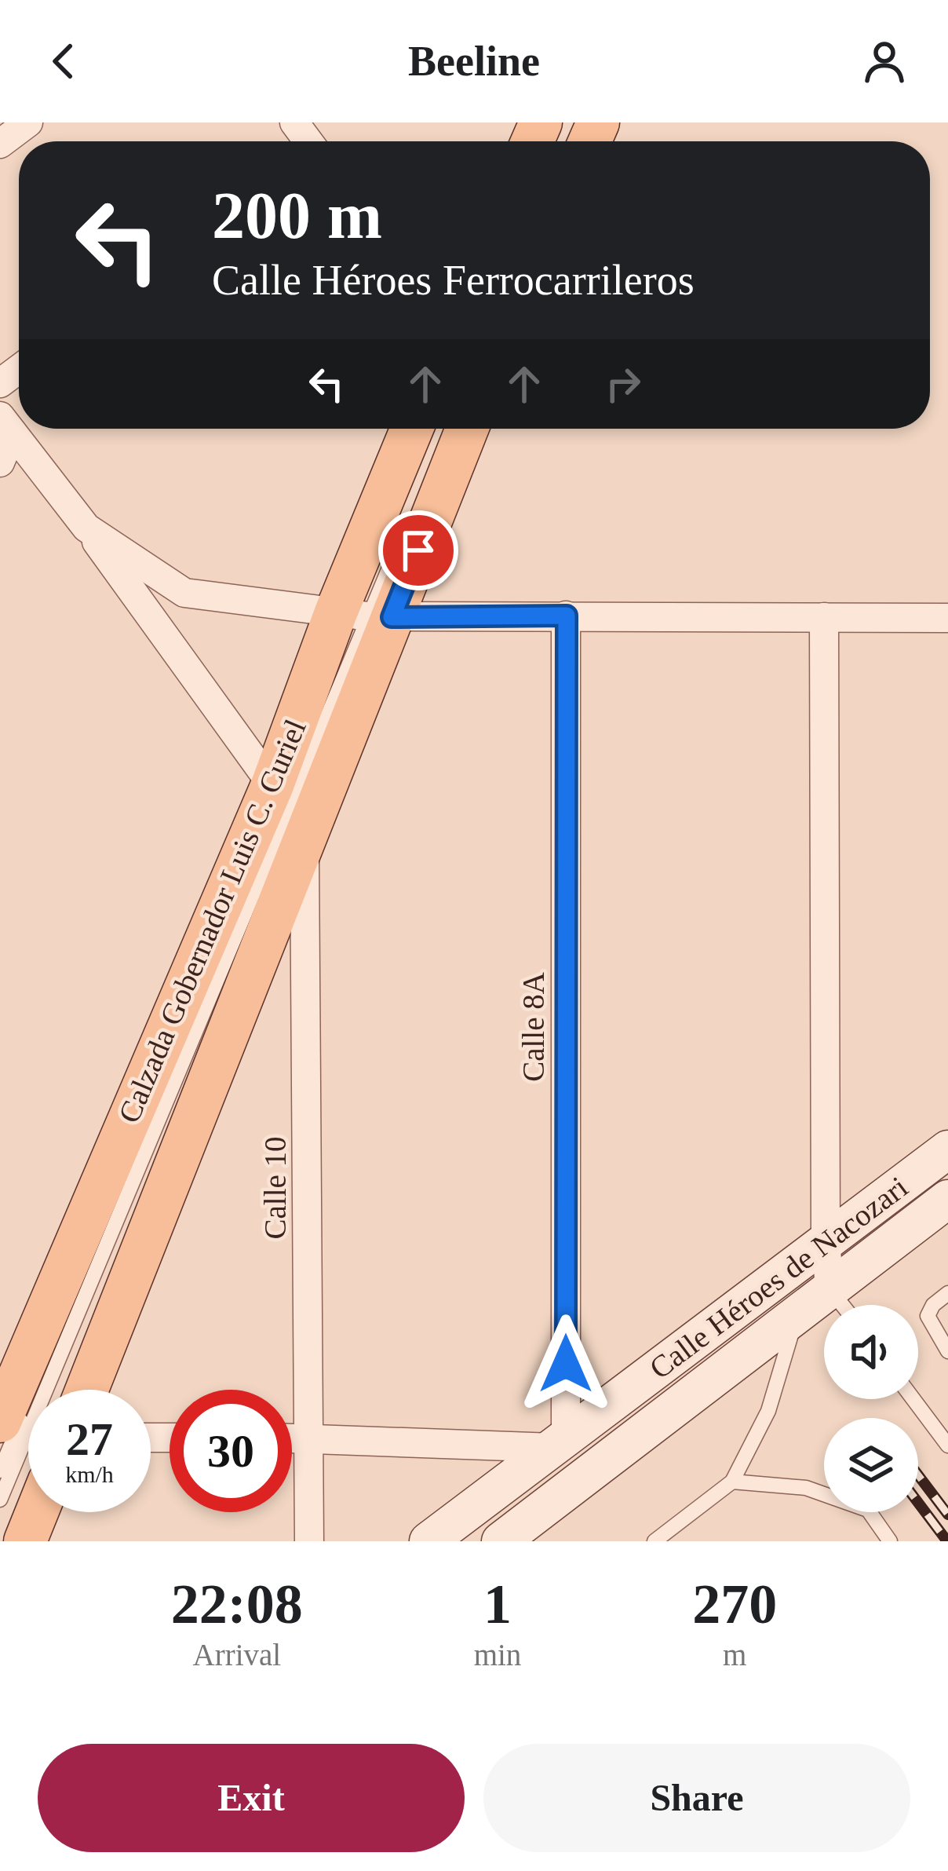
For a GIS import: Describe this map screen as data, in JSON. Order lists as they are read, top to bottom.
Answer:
{
  "streets": {
    "main road": ["Calzada Gobernador Luis C. Curiel", "Calle Héroes de Nacozari"],
    "street": ["Calle 8A", "Calle 10"]
  },
  "crossings": [
    ["Calzada Gobernador Luis C. Curiel", "Calle 10"],
    ["Calle 8A", "Calle Héroes de Nacozari"]
  ],
  "page": {
    "header": "Beeline",
    "turn": ["200 m", "Calle Héroes Ferrocarrileros"],
    "speed": "27 km/h",
    "limit": "30",
    "eta": [
      "22:08",
      "Arrival",
      "1",
      "min",
      "270",
      "m"
    ],
    "buttons": ["Exit", "Share"]
  }
}
